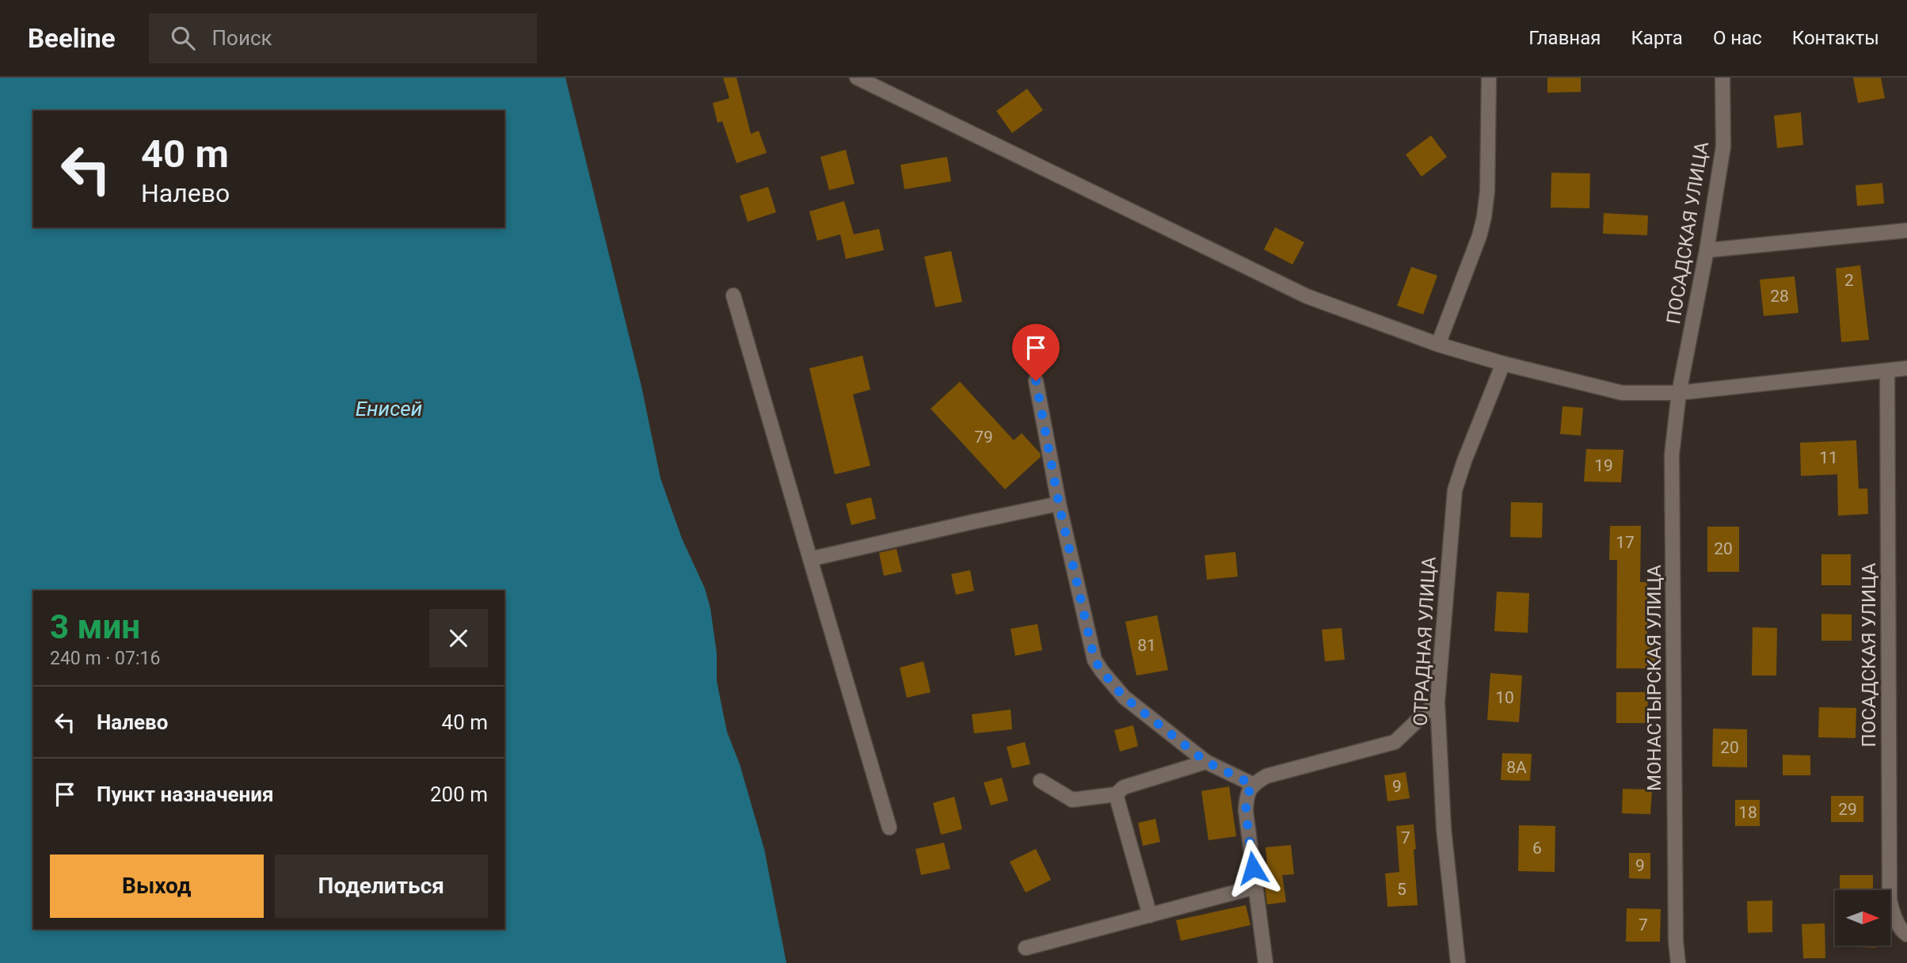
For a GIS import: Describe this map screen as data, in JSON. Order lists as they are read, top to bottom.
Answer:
{
  "streets": {
    "street": ["ПОСАДСКАЯ УЛИЦА", "ОТРАДНАЯ УЛИЦА", "МОНАСТЫРСКАЯ УЛИЦА"]
  },
  "crossings": [
    ["ПОСАДСКАЯ УЛИЦА", "МОНАСТЫРСКАЯ УЛИЦА"]
  ],
  "water": ["Енисей"],
  "house_numbers": [
    "2",
    "28",
    "79",
    "11",
    "19",
    "17",
    "20",
    "81",
    "10",
    "20",
    "8А",
    "9",
    "29",
    "18",
    "7",
    "6",
    "9",
    "5",
    "7"
  ],
  "north": "right",
  "page": {
    "header": "Beeline",
    "search": "Поиск",
    "nav": [
      "Главная",
      "Карта",
      "О нас",
      "Контакты"
    ],
    "turn": ["40 m", "Налево"],
    "heading": ["3 мин", "240 m · 07:16"],
    "list": [
      {
        "name": "Налево",
        "value": "40 m"
      },
      {
        "name": "Пункт назначения",
        "value": "200 m"
      }
    ],
    "buttons": ["Выход", "Поделиться"]
  }
}
